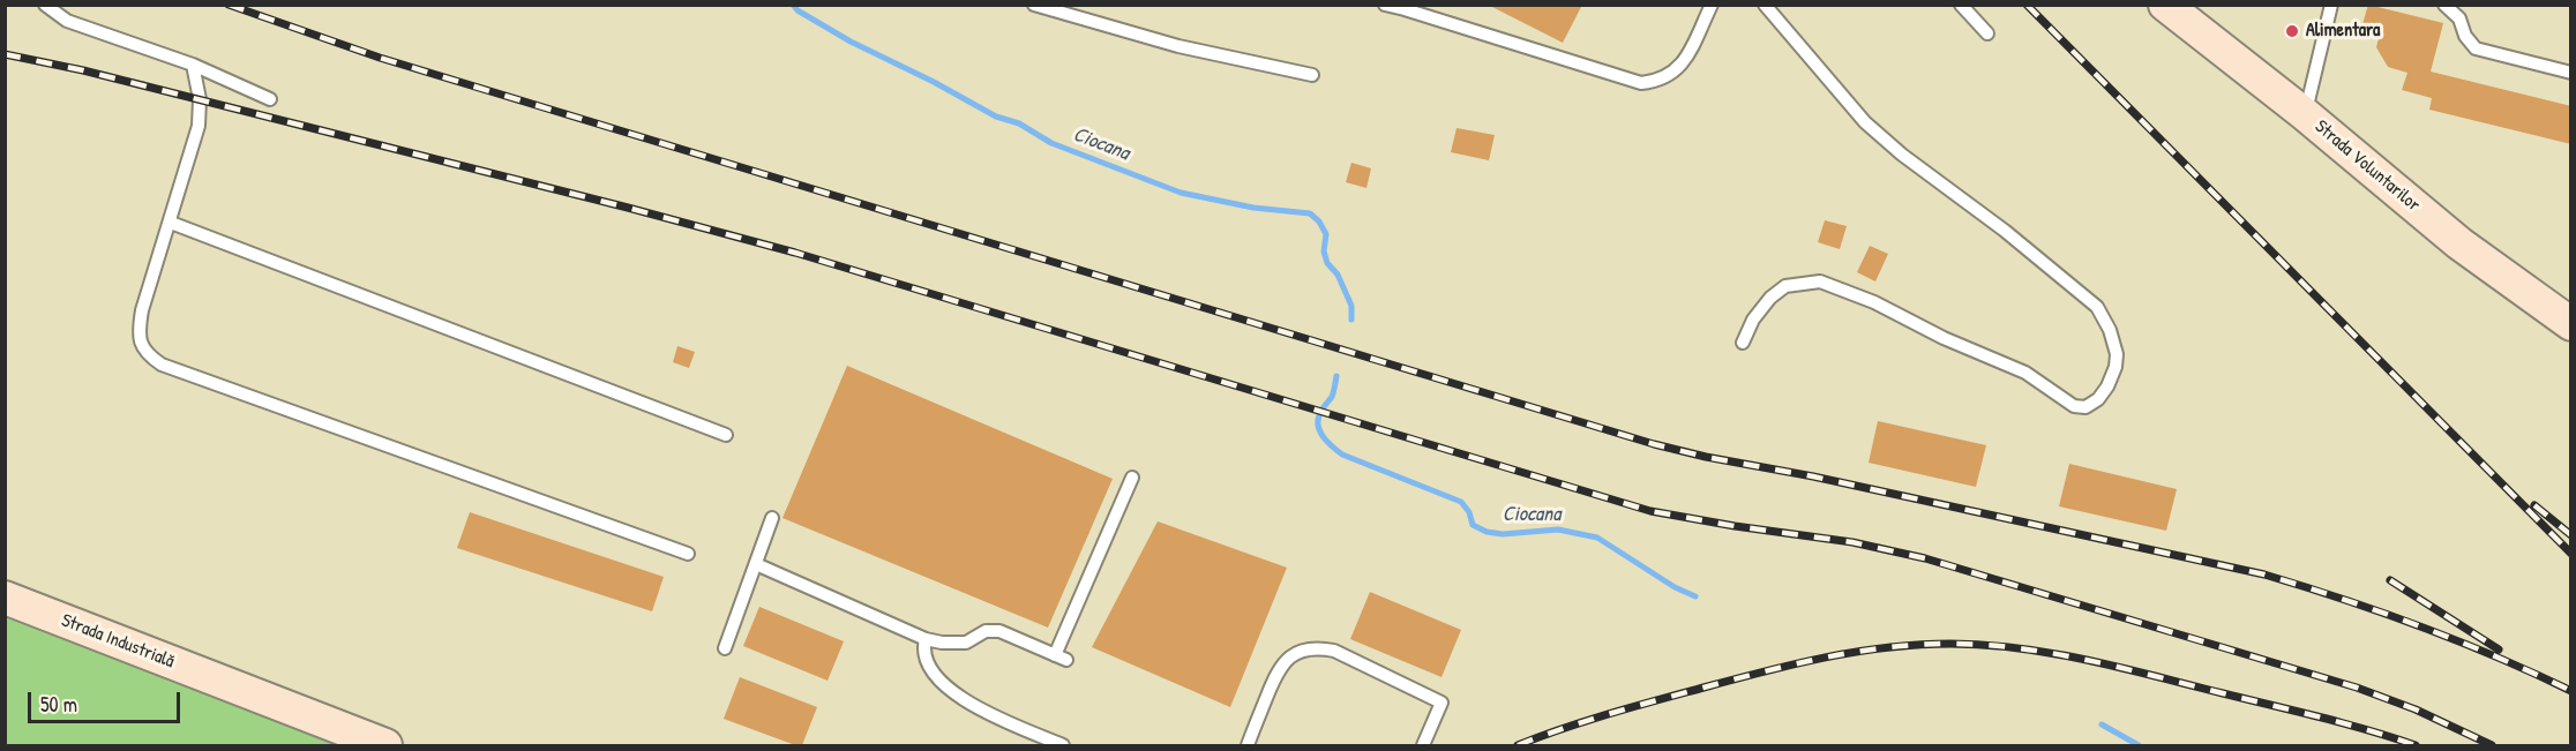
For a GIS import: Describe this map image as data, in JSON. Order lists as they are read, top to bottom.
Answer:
{
  "streets": {
    "main road": ["Strada Voluntarilor", "Strada Industrială"]
  },
  "water": ["Ciocana"],
  "places": ["Alimentara"],
  "scale_bar": "50 m"
}
